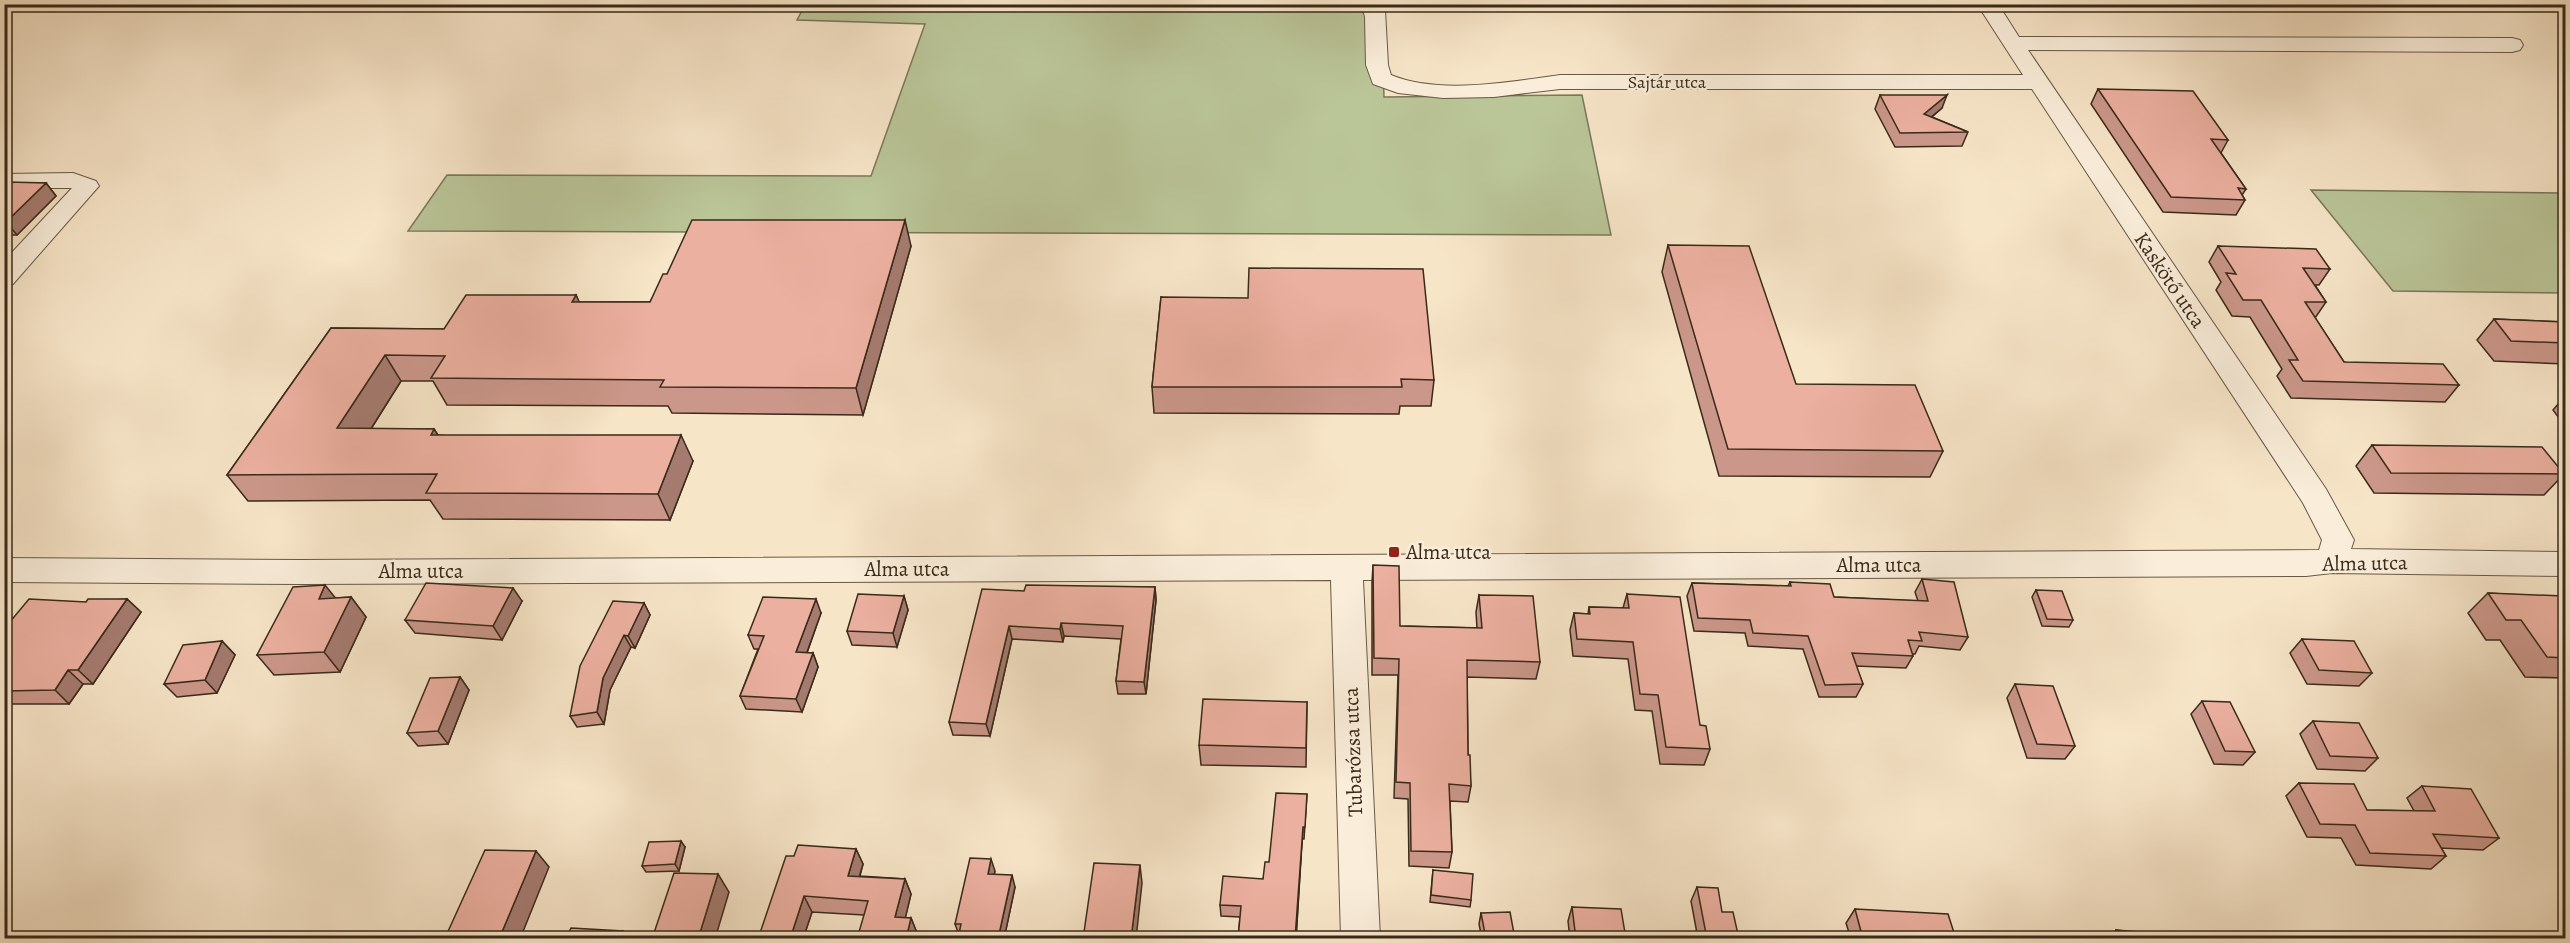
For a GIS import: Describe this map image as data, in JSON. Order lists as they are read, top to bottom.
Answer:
{
  "streets": {
    "street": [
      "Sajtár utca",
      "Kaskötő utca",
      "Alma utca",
      "Tubarózsa utca"
    ]
  },
  "crossings": [
    ["Sajtár utca", "Kaskötő utca"],
    ["Kaskötő utca", "Alma utca"],
    ["Alma utca", "Tubarózsa utca"]
  ],
  "places": {
    "transit": ["Alma utca"]
  }
}
